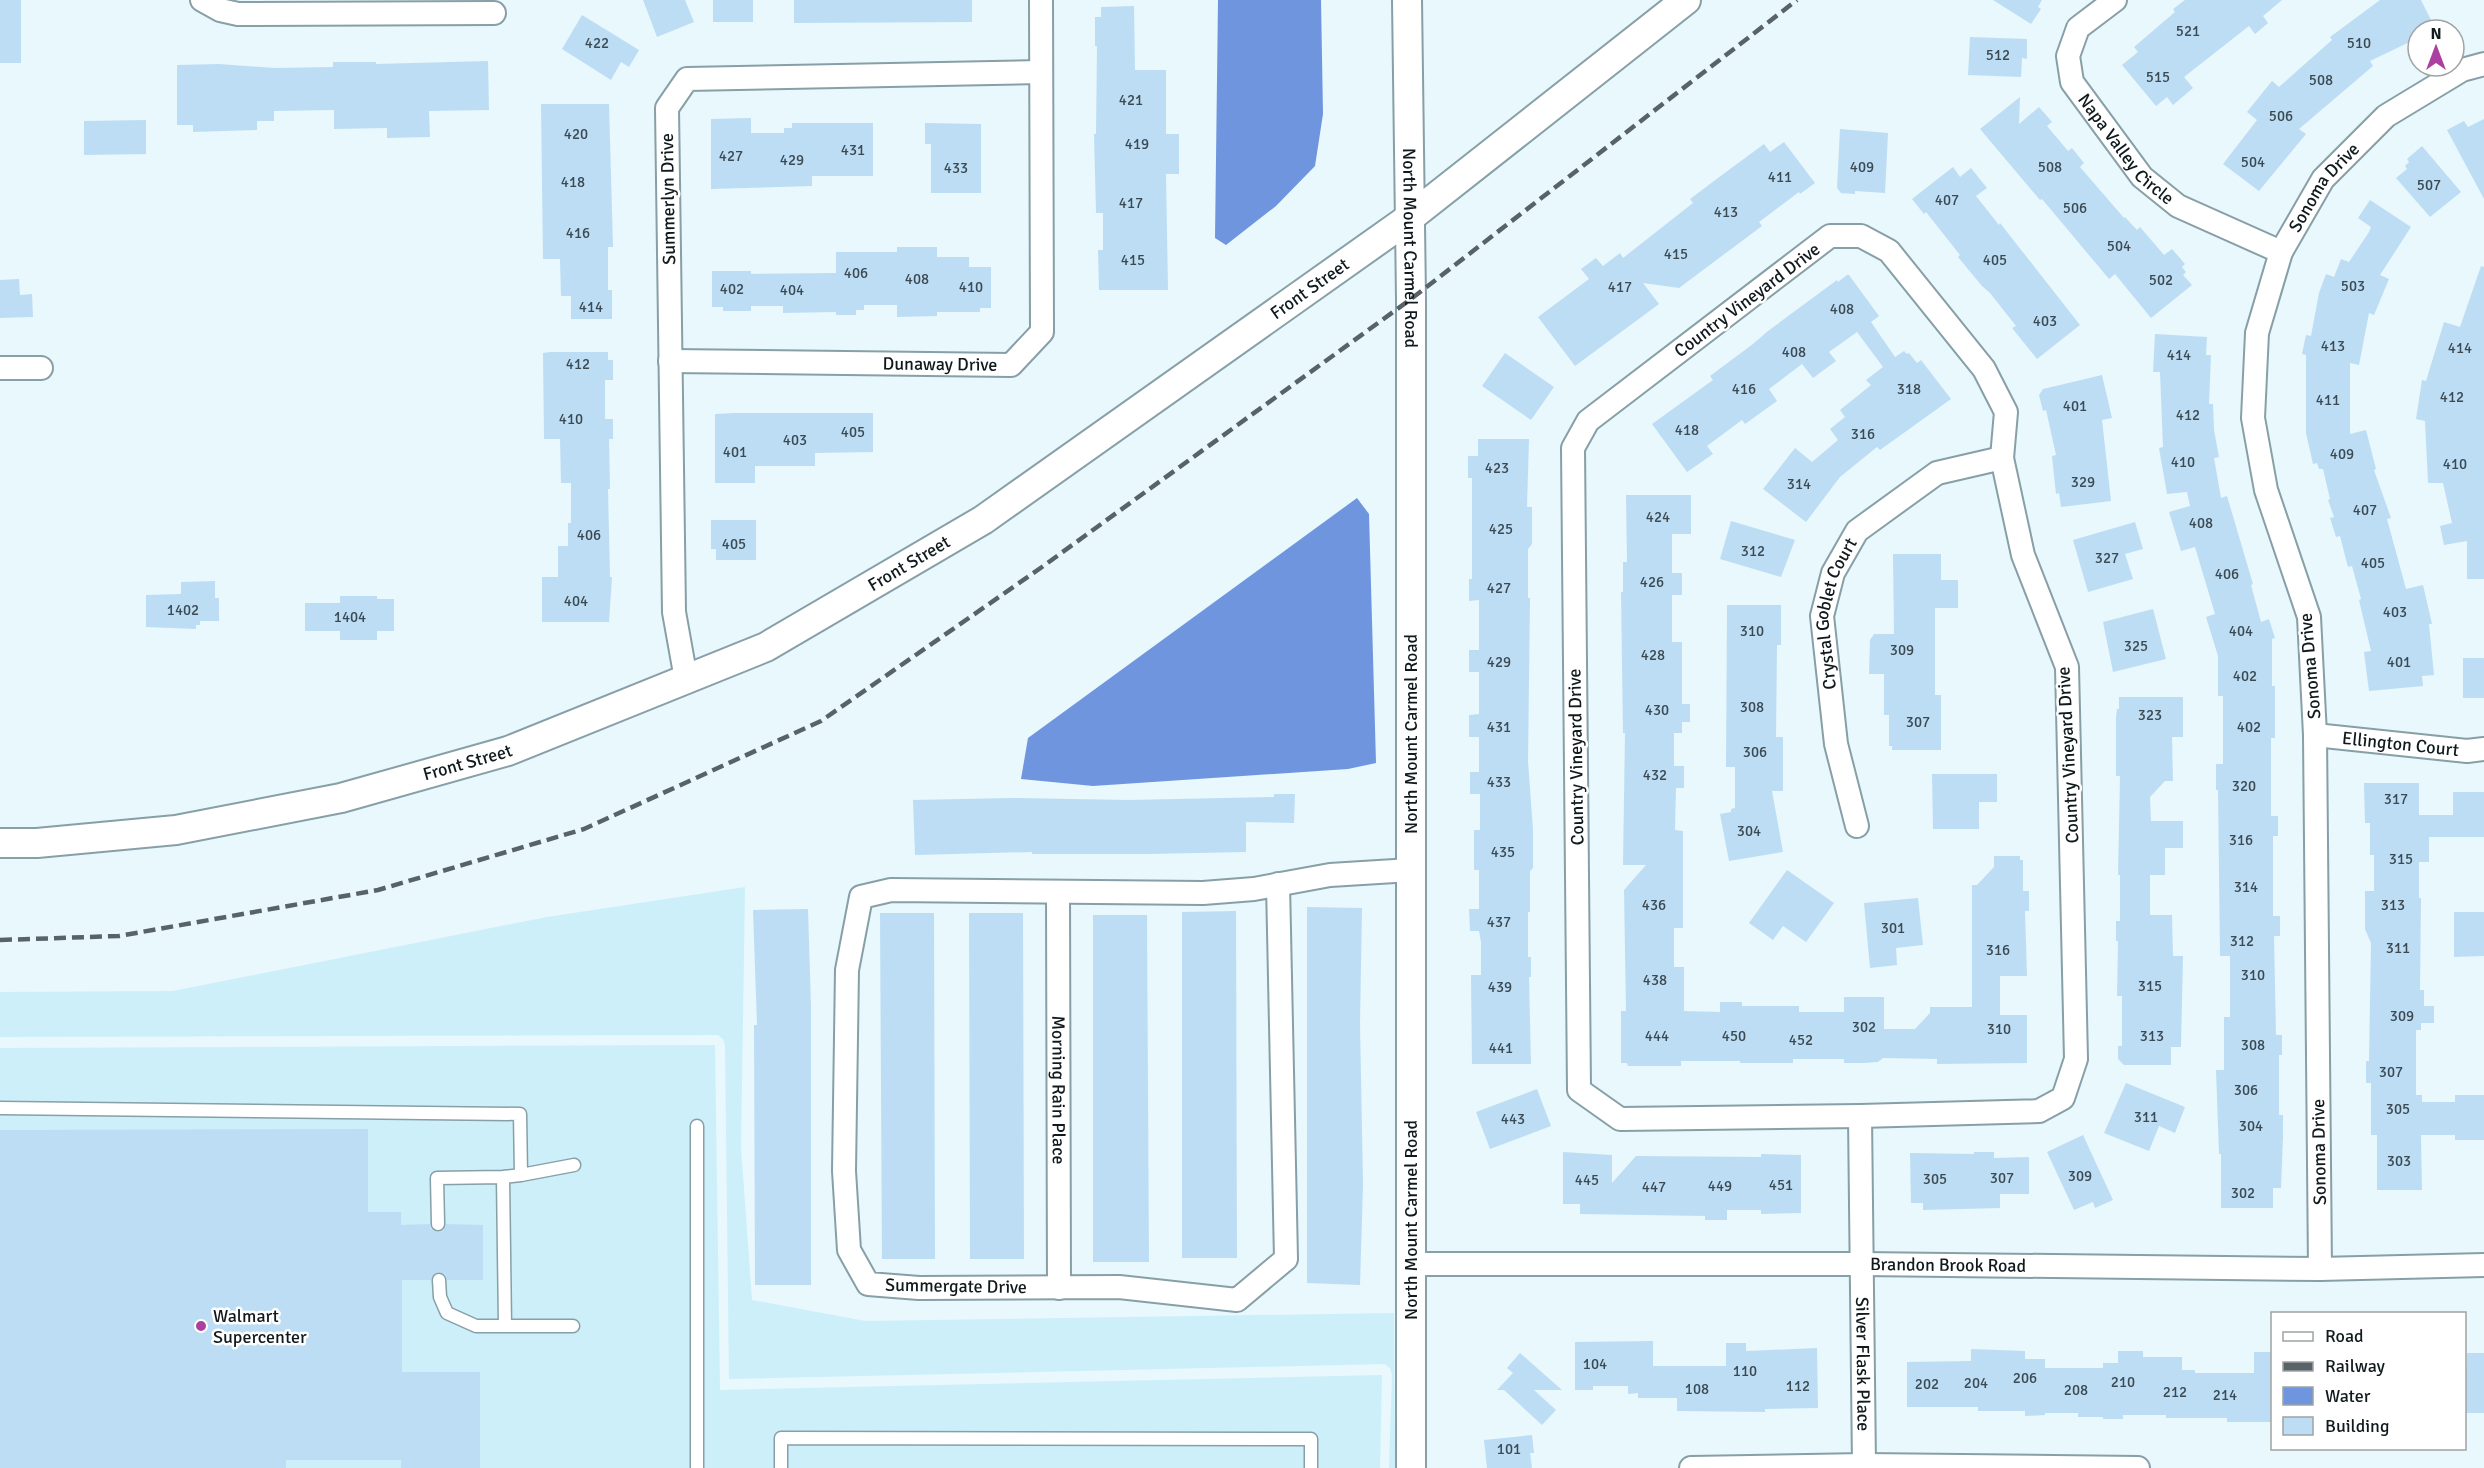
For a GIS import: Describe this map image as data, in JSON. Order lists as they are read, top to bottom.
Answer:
{
  "streets": {
    "street": [
      "Napa Valley Circle",
      "Sonoma Drive",
      "Summerlyn Drive",
      "North Mount Carmel Road",
      "Front Street",
      "Country Vineyard Drive",
      "Dunaway Drive",
      "Crystal Goblet Court",
      "Ellington Court",
      "Morning Rain Place",
      "Brandon Brook Road",
      "Summergate Drive",
      "Silver Flask Place"
    ]
  },
  "crossings": [
    ["Napa Valley Circle", "Sonoma Drive"],
    ["Sonoma Drive", "Ellington Court"],
    ["Sonoma Drive", "Brandon Brook Road"],
    ["Summerlyn Drive", "Front Street"],
    ["Summerlyn Drive", "Dunaway Drive"],
    ["North Mount Carmel Road", "Front Street"],
    ["North Mount Carmel Road", "Brandon Brook Road"],
    ["North Mount Carmel Road", "Summergate Drive"],
    ["Country Vineyard Drive", "Crystal Goblet Court"],
    ["Country Vineyard Drive", "Silver Flask Place"],
    ["Morning Rain Place", "Summergate Drive"],
    ["Brandon Brook Road", "Silver Flask Place"]
  ],
  "places": ["Walmart Supercenter"],
  "house_numbers": [
    "521",
    "422",
    "510",
    "512",
    "515",
    "508",
    "421",
    "506",
    "420",
    "419",
    "431",
    "427",
    "429",
    "504",
    "409",
    "508",
    "433",
    "411",
    "418",
    "507",
    "407",
    "417",
    "506",
    "413",
    "416",
    "504",
    "415",
    "415",
    "405",
    "406",
    "408",
    "502",
    "503",
    "410",
    "417",
    "402",
    "404",
    "414",
    "408",
    "403",
    "413",
    "414",
    "408",
    "414",
    "412",
    "416",
    "318",
    "412",
    "411",
    "401",
    "412",
    "410",
    "418",
    "405",
    "316",
    "403",
    "401",
    "409",
    "410",
    "410",
    "423",
    "329",
    "314",
    "407",
    "424",
    "408",
    "425",
    "406",
    "405",
    "312",
    "327",
    "405",
    "406",
    "426",
    "427",
    "404",
    "1402",
    "403",
    "1404",
    "310",
    "404",
    "325",
    "309",
    "428",
    "429",
    "401",
    "402",
    "308",
    "430",
    "323",
    "307",
    "431",
    "402",
    "306",
    "432",
    "433",
    "320",
    "317",
    "304",
    "316",
    "435",
    "315",
    "314",
    "436",
    "313",
    "437",
    "301",
    "312",
    "311",
    "316",
    "310",
    "438",
    "315",
    "439",
    "309",
    "302",
    "310",
    "444",
    "450",
    "313",
    "452",
    "308",
    "441",
    "307",
    "306",
    "305",
    "311",
    "443",
    "304",
    "303",
    "309",
    "307",
    "305",
    "445",
    "451",
    "449",
    "447",
    "302",
    "104",
    "110",
    "206",
    "210",
    "204",
    "202",
    "112",
    "108",
    "208",
    "212",
    "214",
    "101"
  ],
  "legend": [
    "Road",
    "Railway",
    "Water",
    "Building"
  ],
  "north": "top"
}
